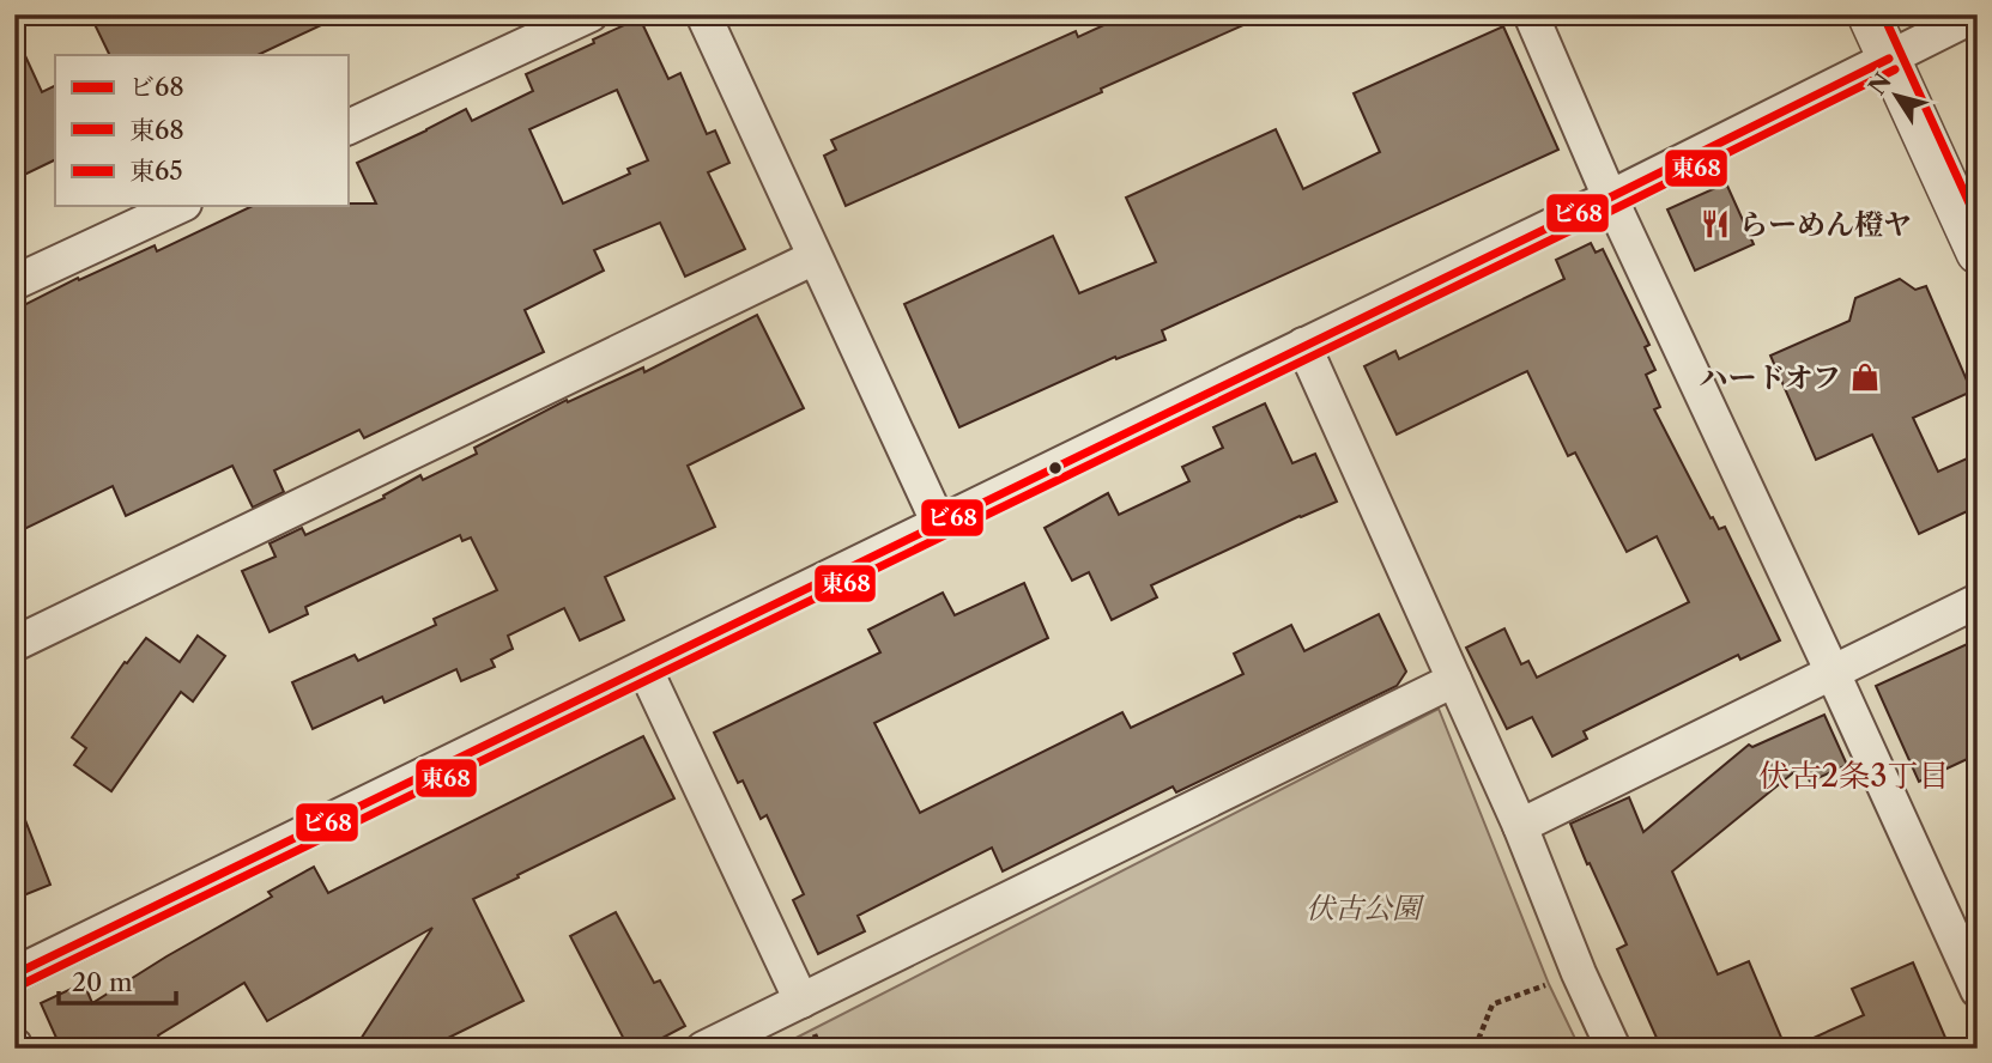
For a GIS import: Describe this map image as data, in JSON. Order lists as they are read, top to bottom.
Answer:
{
  "districts": ["伏古2条3丁目"],
  "parks": ["伏古公園"],
  "places": {
    "restaurant": ["らーめん橙ヤ"],
    "shop": ["ハードオフ"]
  },
  "lines": ["transit line 東65", "transit line ビ68", "transit line 東68"],
  "legend": ["ビ68", "東68", "東65"],
  "scale_bar": "20 m",
  "north": "top left"
}
